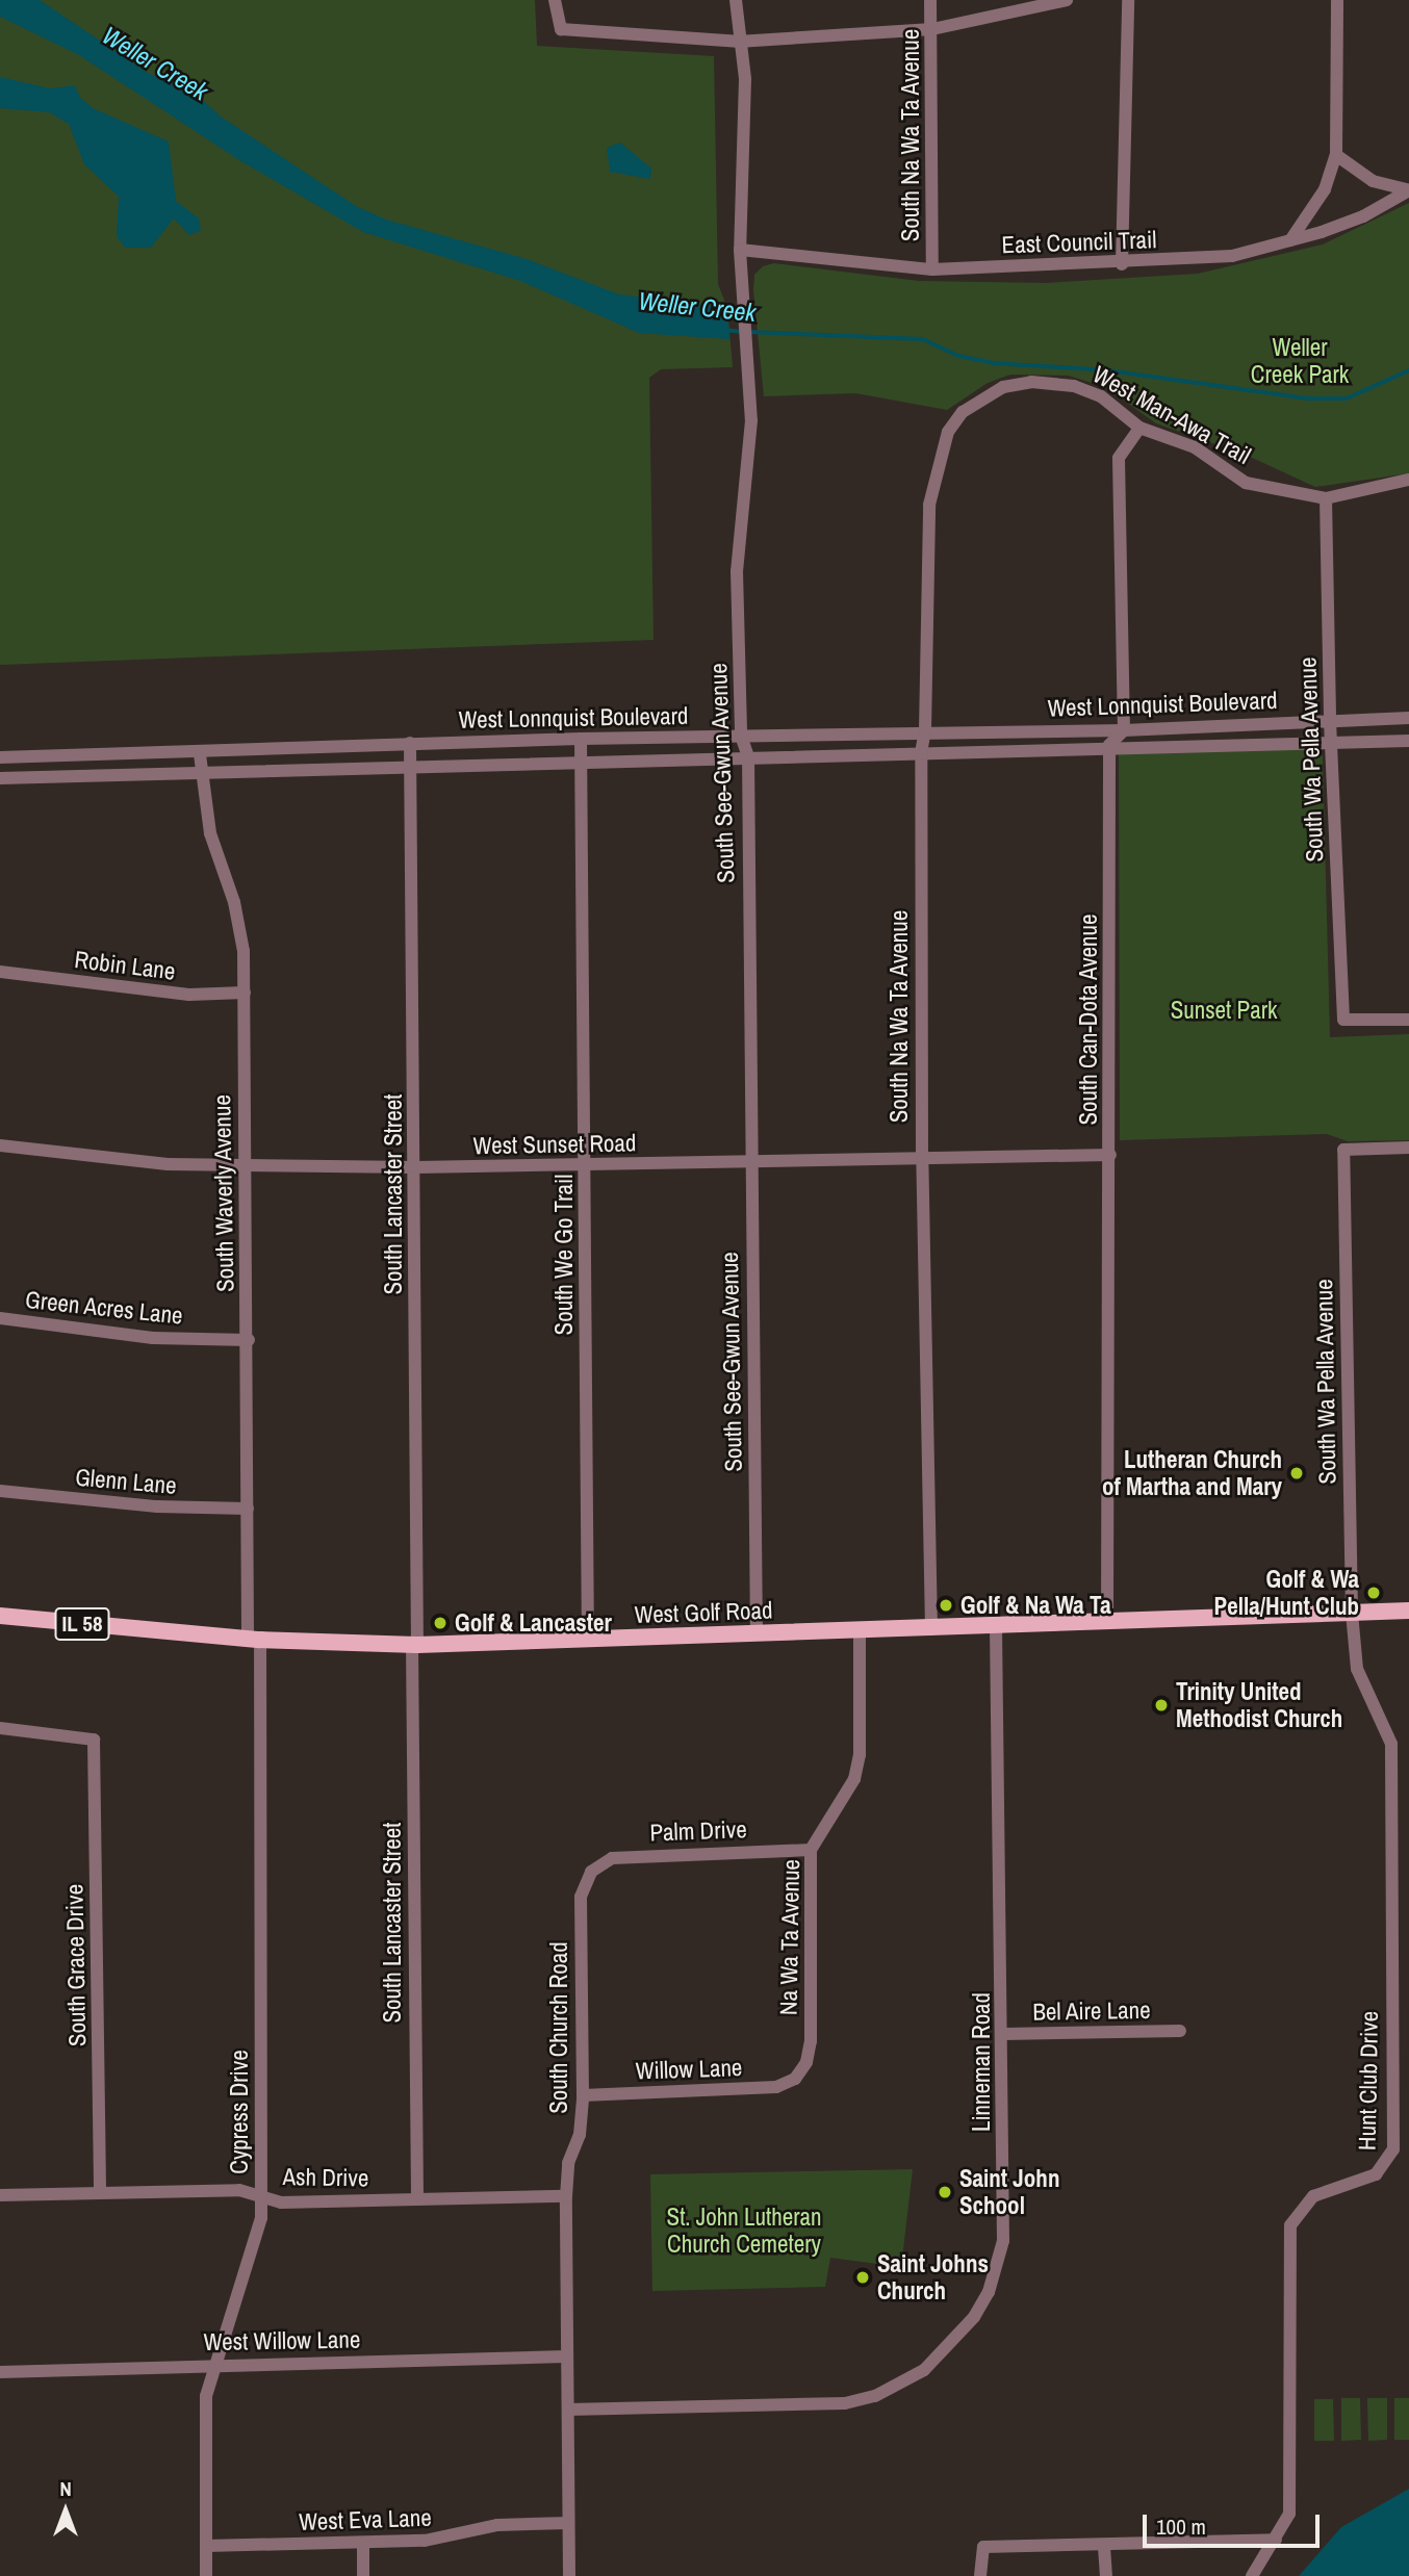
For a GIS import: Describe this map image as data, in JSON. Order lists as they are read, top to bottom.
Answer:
{
  "streets": {
    "main road": ["West Golf Road", "IL 58"],
    "street": [
      "South Na Wa Ta Avenue",
      "East Council Trail",
      "West Man-Awa Trail",
      "West Lonnquist Boulevard",
      "South Wa Pella Avenue",
      "South See-Gwun Avenue",
      "Robin Lane",
      "South Can-Dota Avenue",
      "West Sunset Road",
      "South Waverly Avenue",
      "South Lancaster Street",
      "South We Go Trail",
      "Green Acres Lane",
      "Glenn Lane",
      "Palm Drive",
      "Na Wa Ta Avenue",
      "South Grace Drive",
      "Bel Aire Lane",
      "South Church Road",
      "Linneman Road",
      "Willow Lane",
      "Hunt Club Drive",
      "Cypress Drive",
      "Ash Drive",
      "West Willow Lane",
      "West Eva Lane"
    ]
  },
  "crossings": [
    ["South Na Wa Ta Avenue", "East Council Trail"],
    ["South Na Wa Ta Avenue", "West Man-Awa Trail"],
    ["South Na Wa Ta Avenue", "West Lonnquist Boulevard"],
    ["South Na Wa Ta Avenue", "West Sunset Road"],
    ["South Na Wa Ta Avenue", "West Golf Road"],
    ["East Council Trail", "South See-Gwun Avenue"],
    ["West Man-Awa Trail", "South Wa Pella Avenue"],
    ["West Lonnquist Boulevard", "South Wa Pella Avenue"],
    ["West Lonnquist Boulevard", "South See-Gwun Avenue"],
    ["West Lonnquist Boulevard", "South Can-Dota Avenue"],
    ["West Lonnquist Boulevard", "South Waverly Avenue"],
    ["West Lonnquist Boulevard", "South Lancaster Street"],
    ["West Lonnquist Boulevard", "South We Go Trail"],
    ["South Wa Pella Avenue", "West Golf Road"],
    ["South Wa Pella Avenue", "Hunt Club Drive"],
    ["South See-Gwun Avenue", "West Sunset Road"],
    ["South See-Gwun Avenue", "West Golf Road"],
    ["Robin Lane", "South Waverly Avenue"],
    ["South Can-Dota Avenue", "West Sunset Road"],
    ["South Can-Dota Avenue", "West Golf Road"],
    ["West Sunset Road", "South Waverly Avenue"],
    ["West Sunset Road", "South Lancaster Street"],
    ["West Sunset Road", "South We Go Trail"],
    ["South Waverly Avenue", "Green Acres Lane"],
    ["South Waverly Avenue", "Glenn Lane"],
    ["South Waverly Avenue", "West Golf Road"],
    ["South Waverly Avenue", "Cypress Drive"],
    ["South Lancaster Street", "West Golf Road"],
    ["South Lancaster Street", "Ash Drive"],
    ["South We Go Trail", "West Golf Road"],
    ["West Golf Road", "Na Wa Ta Avenue"],
    ["West Golf Road", "Linneman Road"],
    ["West Golf Road", "Hunt Club Drive"],
    ["West Golf Road", "Cypress Drive"],
    ["Palm Drive", "Na Wa Ta Avenue"],
    ["Palm Drive", "South Church Road"],
    ["Na Wa Ta Avenue", "Willow Lane"],
    ["South Grace Drive", "Ash Drive"],
    ["Bel Aire Lane", "Linneman Road"],
    ["South Church Road", "Willow Lane"],
    ["South Church Road", "Ash Drive"],
    ["South Church Road", "West Willow Lane"],
    ["Cypress Drive", "Ash Drive"],
    ["Cypress Drive", "West Willow Lane"],
    ["Cypress Drive", "West Eva Lane"]
  ],
  "water": ["Weller Creek"],
  "parks": ["Weller Creek Park", "Sunset Park", "St. John Lutheran Church Cemetery"],
  "places": [
    "Lutheran Church of Martha and Mary",
    "Golf & Wa Pella/Hunt Club",
    "Golf & Na Wa Ta",
    "Golf & Lancaster",
    "Trinity United Methodist Church",
    "Saint John School",
    "Saint Johns Church"
  ],
  "scale_bar": "100 m",
  "north": "top"
}
